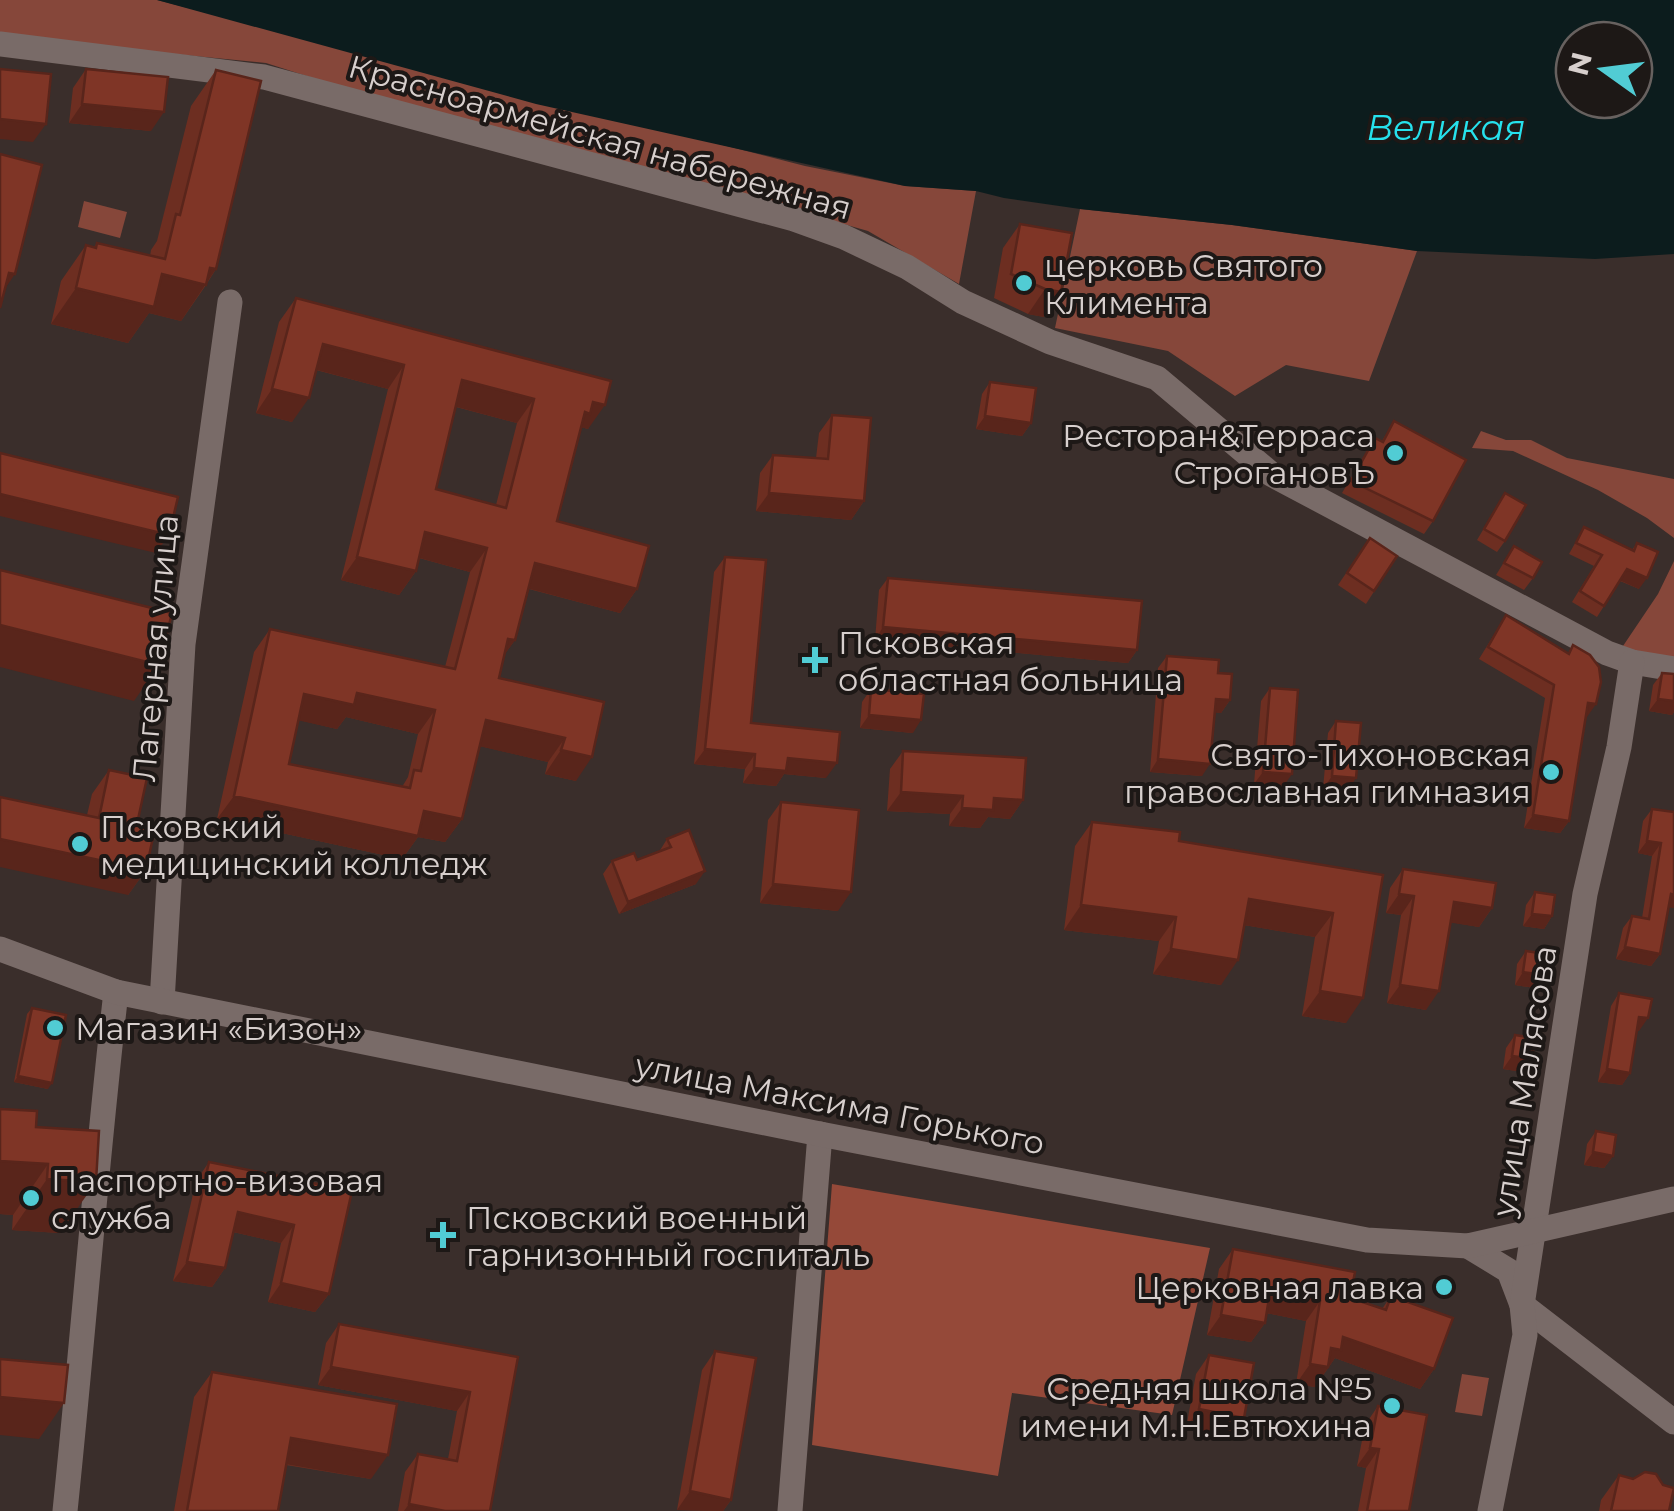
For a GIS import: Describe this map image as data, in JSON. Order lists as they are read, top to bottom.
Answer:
{
  "streets": {
    "street": [
      "Красноармейская набережная",
      "Лагерная улица",
      "улица Малясова",
      "улица Максима Горького"
    ]
  },
  "crossings": [
    ["Красноармейская набережная", "улица Малясова"],
    ["Лагерная улица", "улица Максима Горького"],
    ["улица Малясова", "улица Максима Горького"]
  ],
  "water": ["Великая"],
  "places": {
    "other": [
      "церковь Святого Климента",
      "Ресторан&Терраса СтрогановЪ",
      "Свято-Тихоновская православная гимназия",
      "Псковский медицинский колледж",
      "Магазин «Бизон»",
      "Паспортно-визовая служба",
      "Церковная лавка",
      "Средняя школа №5 имени М.Н.Евтюхина"
    ],
    "health": ["Псковская областная больница", "Псковский военный гарнизонный госпиталь"]
  },
  "north": "left"
}
